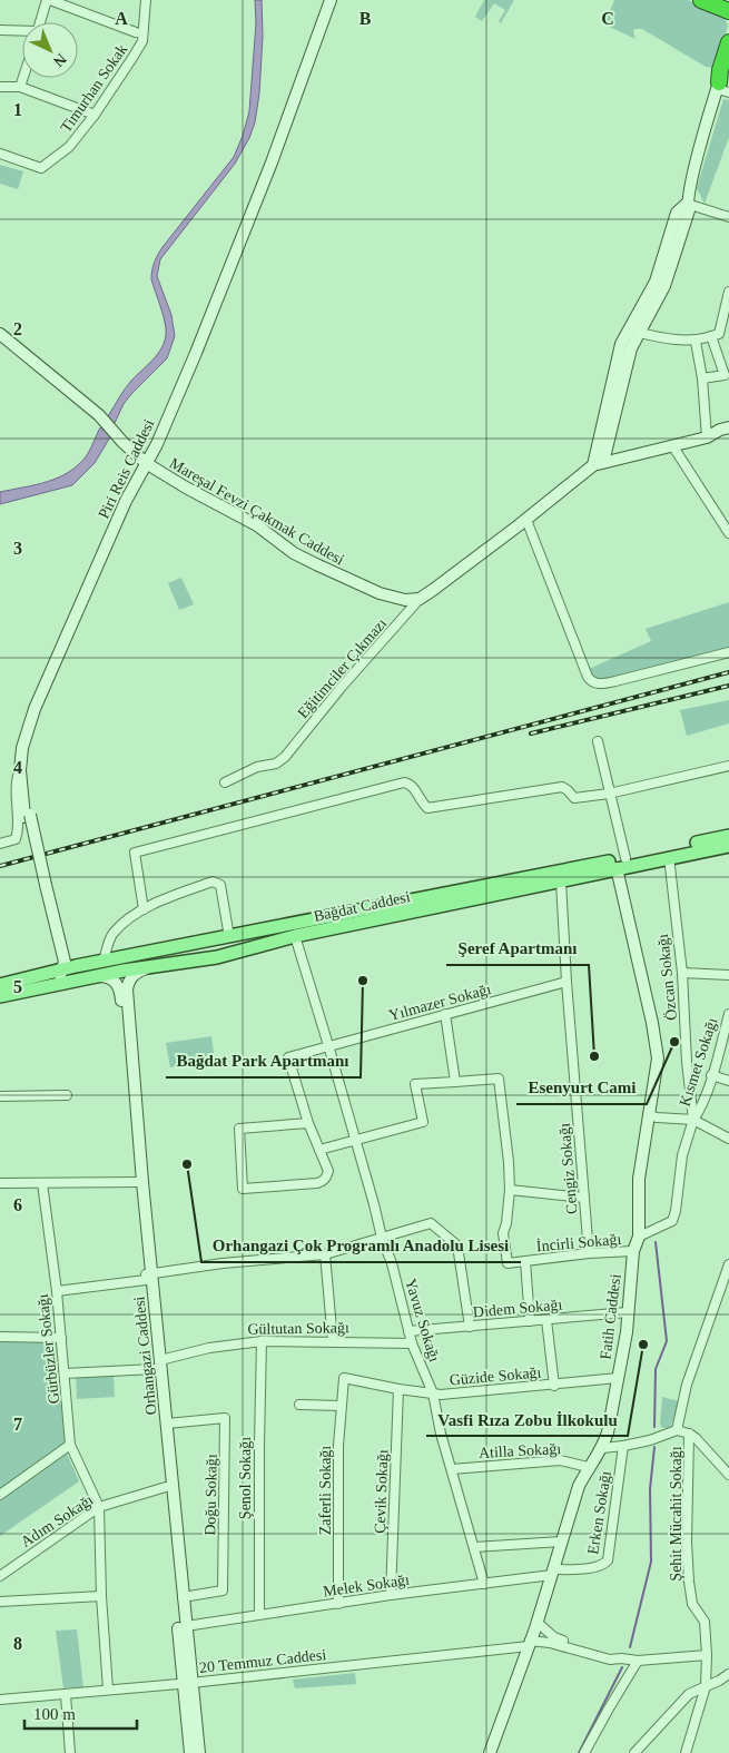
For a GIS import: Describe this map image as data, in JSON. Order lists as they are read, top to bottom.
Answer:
{
  "streets": {
    "main road": [
      "Piri Reis Caddesi",
      "Mareşal Fevzi Çakmak Caddesi",
      "Bağdat Caddesi",
      "Fatih Caddesi",
      "Orhangazi Caddesi"
    ],
    "street": [
      "Timurhan Sokak",
      "Eğitimciler Çıkmazı",
      "Özcan Sokağı",
      "Yılmazer Sokağı",
      "Kısmet Sokağı",
      "Cengiz Sokağı",
      "İncirli Sokağı",
      "Didem Sokağı",
      "Yavuz Sokağı",
      "Gültutan Sokağı",
      "Gürbüzler Sokağı",
      "Güzide Sokağı",
      "Atilla Sokağı",
      "Şenol Sokağı",
      "Zaferli Sokağı",
      "Çevik Sokağı",
      "Doğu Sokağı",
      "Erken Sokağı",
      "Şehit Mücahit Sokağı",
      "Adım Sokağı",
      "Melek Sokağı",
      "20 Temmuz Caddesi"
    ]
  },
  "crossings": [
    ["Piri Reis Caddesi", "Mareşal Fevzi Çakmak Caddesi"],
    ["Piri Reis Caddesi", "Bağdat Caddesi"],
    ["Mareşal Fevzi Çakmak Caddesi", "Eğitimciler Çıkmazı"],
    ["Bağdat Caddesi", "Özcan Sokağı"],
    ["Bağdat Caddesi", "Cengiz Sokağı"],
    ["Bağdat Caddesi", "Fatih Caddesi"],
    ["Bağdat Caddesi", "Yavuz Sokağı"],
    ["Bağdat Caddesi", "Orhangazi Caddesi"],
    ["Özcan Sokağı", "Kısmet Sokağı"],
    ["Özcan Sokağı", "Fatih Caddesi"],
    ["Yılmazer Sokağı", "Cengiz Sokağı"],
    ["Yılmazer Sokağı", "Yavuz Sokağı"],
    ["Cengiz Sokağı", "İncirli Sokağı"],
    ["İncirli Sokağı", "Fatih Caddesi"],
    ["Didem Sokağı", "Fatih Caddesi"],
    ["Didem Sokağı", "Yavuz Sokağı"],
    ["Fatih Caddesi", "Güzide Sokağı"],
    ["Fatih Caddesi", "Atilla Sokağı"],
    ["Fatih Caddesi", "Erken Sokağı"],
    ["Fatih Caddesi", "Melek Sokağı"],
    ["Fatih Caddesi", "20 Temmuz Caddesi"],
    ["Yavuz Sokağı", "Gültutan Sokağı"],
    ["Yavuz Sokağı", "Güzide Sokağı"],
    ["Yavuz Sokağı", "Atilla Sokağı"],
    ["Yavuz Sokağı", "Melek Sokağı"],
    ["Gültutan Sokağı", "Gürbüzler Sokağı"],
    ["Gültutan Sokağı", "Orhangazi Caddesi"],
    ["Gültutan Sokağı", "Şenol Sokağı"],
    ["Gürbüzler Sokağı", "Adım Sokağı"],
    ["Orhangazi Caddesi", "Doğu Sokağı"],
    ["Orhangazi Caddesi", "Adım Sokağı"],
    ["Orhangazi Caddesi", "Melek Sokağı"],
    ["Orhangazi Caddesi", "20 Temmuz Caddesi"],
    ["Güzide Sokağı", "Zaferli Sokağı"],
    ["Güzide Sokağı", "Çevik Sokağı"],
    ["Şenol Sokağı", "Melek Sokağı"],
    ["Zaferli Sokağı", "Melek Sokağı"],
    ["Çevik Sokağı", "Melek Sokağı"],
    ["Erken Sokağı", "Melek Sokağı"]
  ],
  "places": [
    "Bağdat Park Apartmanı",
    "Esenyurt Cami",
    "Şeref Apartmanı",
    "Orhangazi Çok Programlı Anadolu Lisesi",
    "Vasfi Rıza Zobu İlkokulu"
  ],
  "scale_bar": "100 m",
  "north": "bottom right",
  "grid": {
    "columns": ["A", "B", "C"],
    "rows": [
      "1",
      "2",
      "3",
      "4",
      "5",
      "6",
      "7",
      "8"
    ]
  }
}
